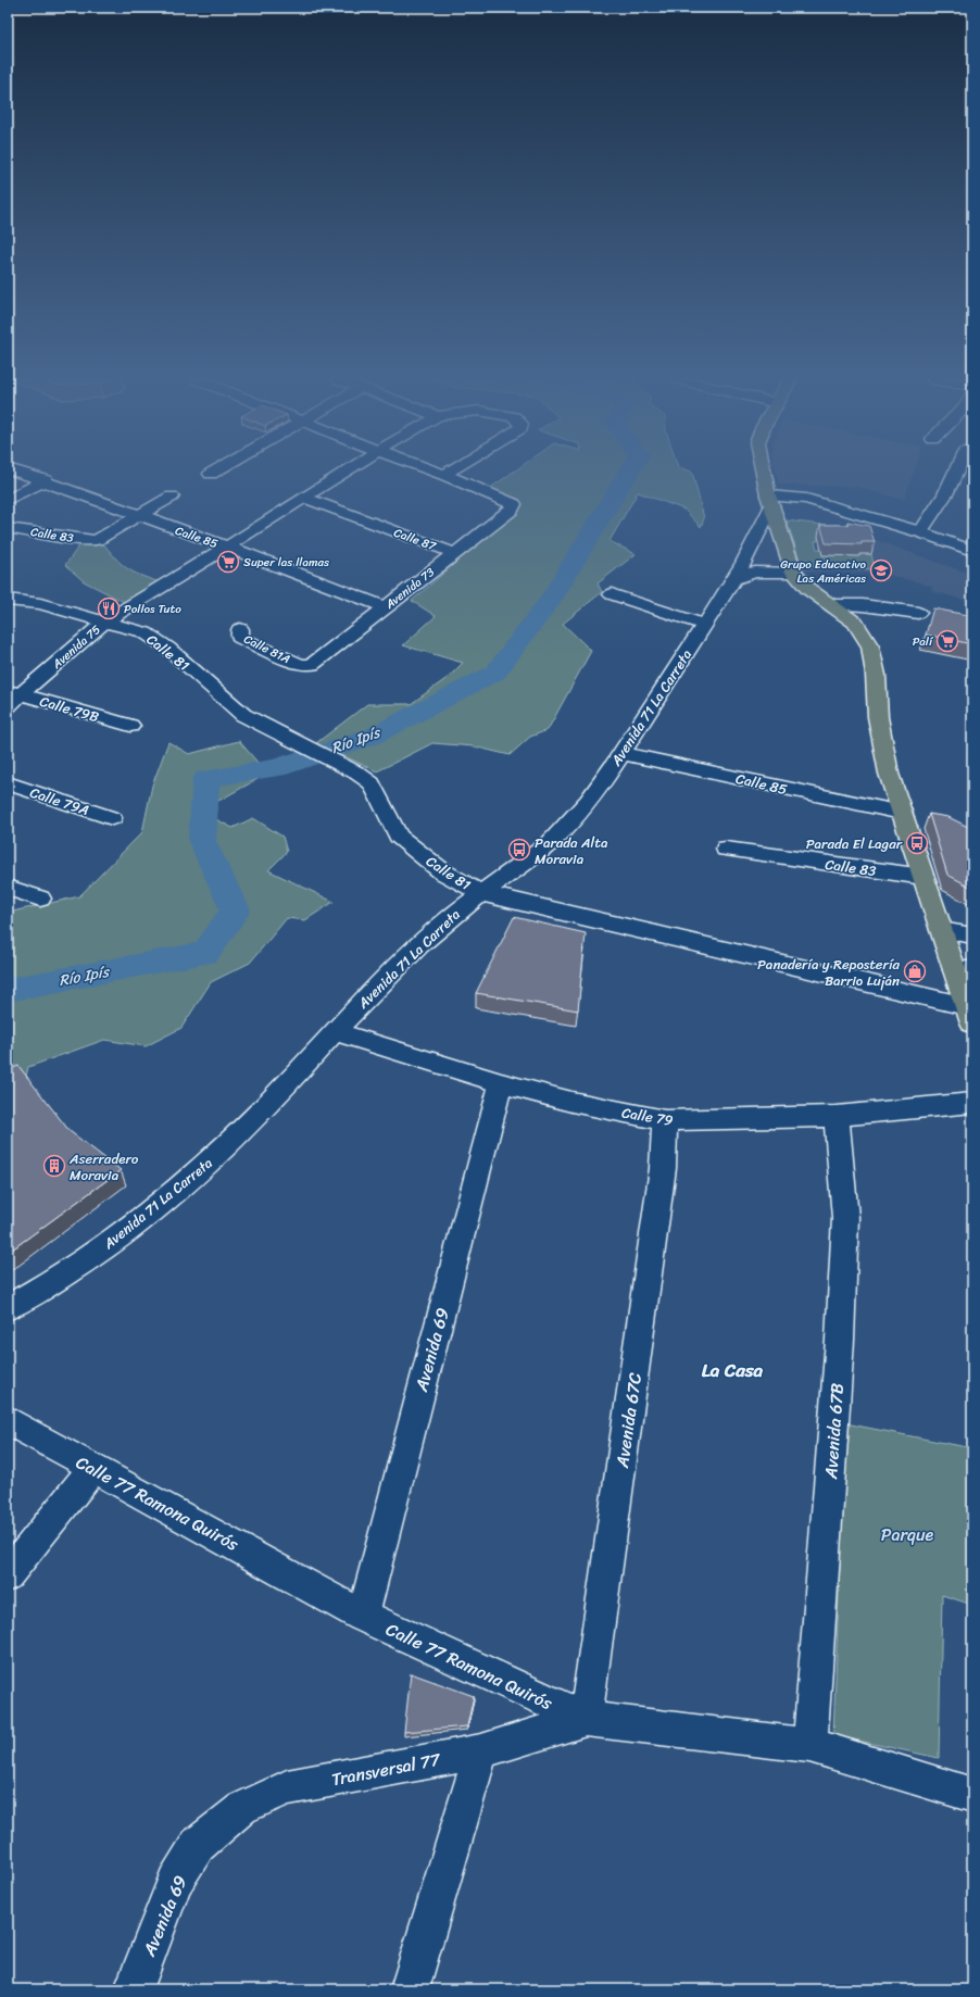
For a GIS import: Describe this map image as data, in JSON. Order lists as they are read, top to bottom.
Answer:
{
  "streets": {
    "street": [
      "Calle 83",
      "Calle 85",
      "Calle 87",
      "Avenida 73",
      "Avenida 75",
      "Calle 81A",
      "Calle 81",
      "Avenida 71 La Carreta",
      "Calle 79B",
      "Calle 79A",
      "Calle 79",
      "Avenida 69",
      "Avenida 67C",
      "Avenida 67B",
      "Calle 77 Ramona Quirós",
      "Transversal 77"
    ]
  },
  "crossings": [
    ["Calle 83", "Calle 85"],
    ["Calle 85", "Avenida 73"],
    ["Calle 85", "Avenida 75"],
    ["Calle 85", "Avenida 71 La Carreta"],
    ["Calle 87", "Avenida 73"],
    ["Calle 87", "Avenida 75"],
    ["Avenida 73", "Calle 81A"],
    ["Avenida 75", "Calle 81"],
    ["Avenida 75", "Calle 79B"],
    ["Calle 81", "Avenida 71 La Carreta"],
    ["Avenida 71 La Carreta", "Calle 79"],
    ["Calle 79", "Avenida 69"],
    ["Calle 79", "Avenida 67C"],
    ["Calle 79", "Avenida 67B"],
    ["Avenida 69", "Calle 77 Ramona Quirós"],
    ["Avenida 69", "Transversal 77"],
    ["Avenida 67C", "Calle 77 Ramona Quirós"],
    ["Avenida 67C", "Transversal 77"],
    ["Avenida 67B", "Calle 77 Ramona Quirós"],
    ["Calle 77 Ramona Quirós", "Transversal 77"]
  ],
  "districts": ["La Casa"],
  "water": ["Río Ipís"],
  "parks": ["Parque"],
  "places": {
    "supermarket": ["Super las llamas", "Palí"],
    "school or university": ["Grupo Educativo Las Américas"],
    "restaurant": ["Pollos Tuto"],
    "bus stop": ["Parada El Lagar", "Parada Alta Moravia"],
    "shop": ["Panadería y Repostería Barrio Luján"],
    "building": ["Aserradero Moravia"]
  }
}
